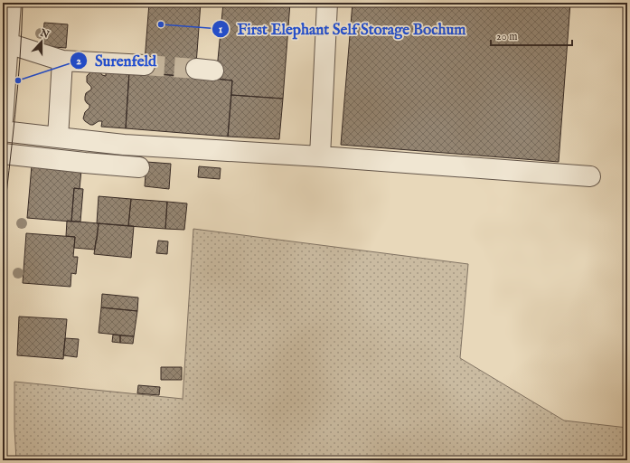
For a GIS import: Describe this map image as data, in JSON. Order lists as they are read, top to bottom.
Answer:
{
  "places": ["First Elephant Self Storage Bochum", "Surenfeld"],
  "scale_bar": "20 m",
  "north": "top"
}
